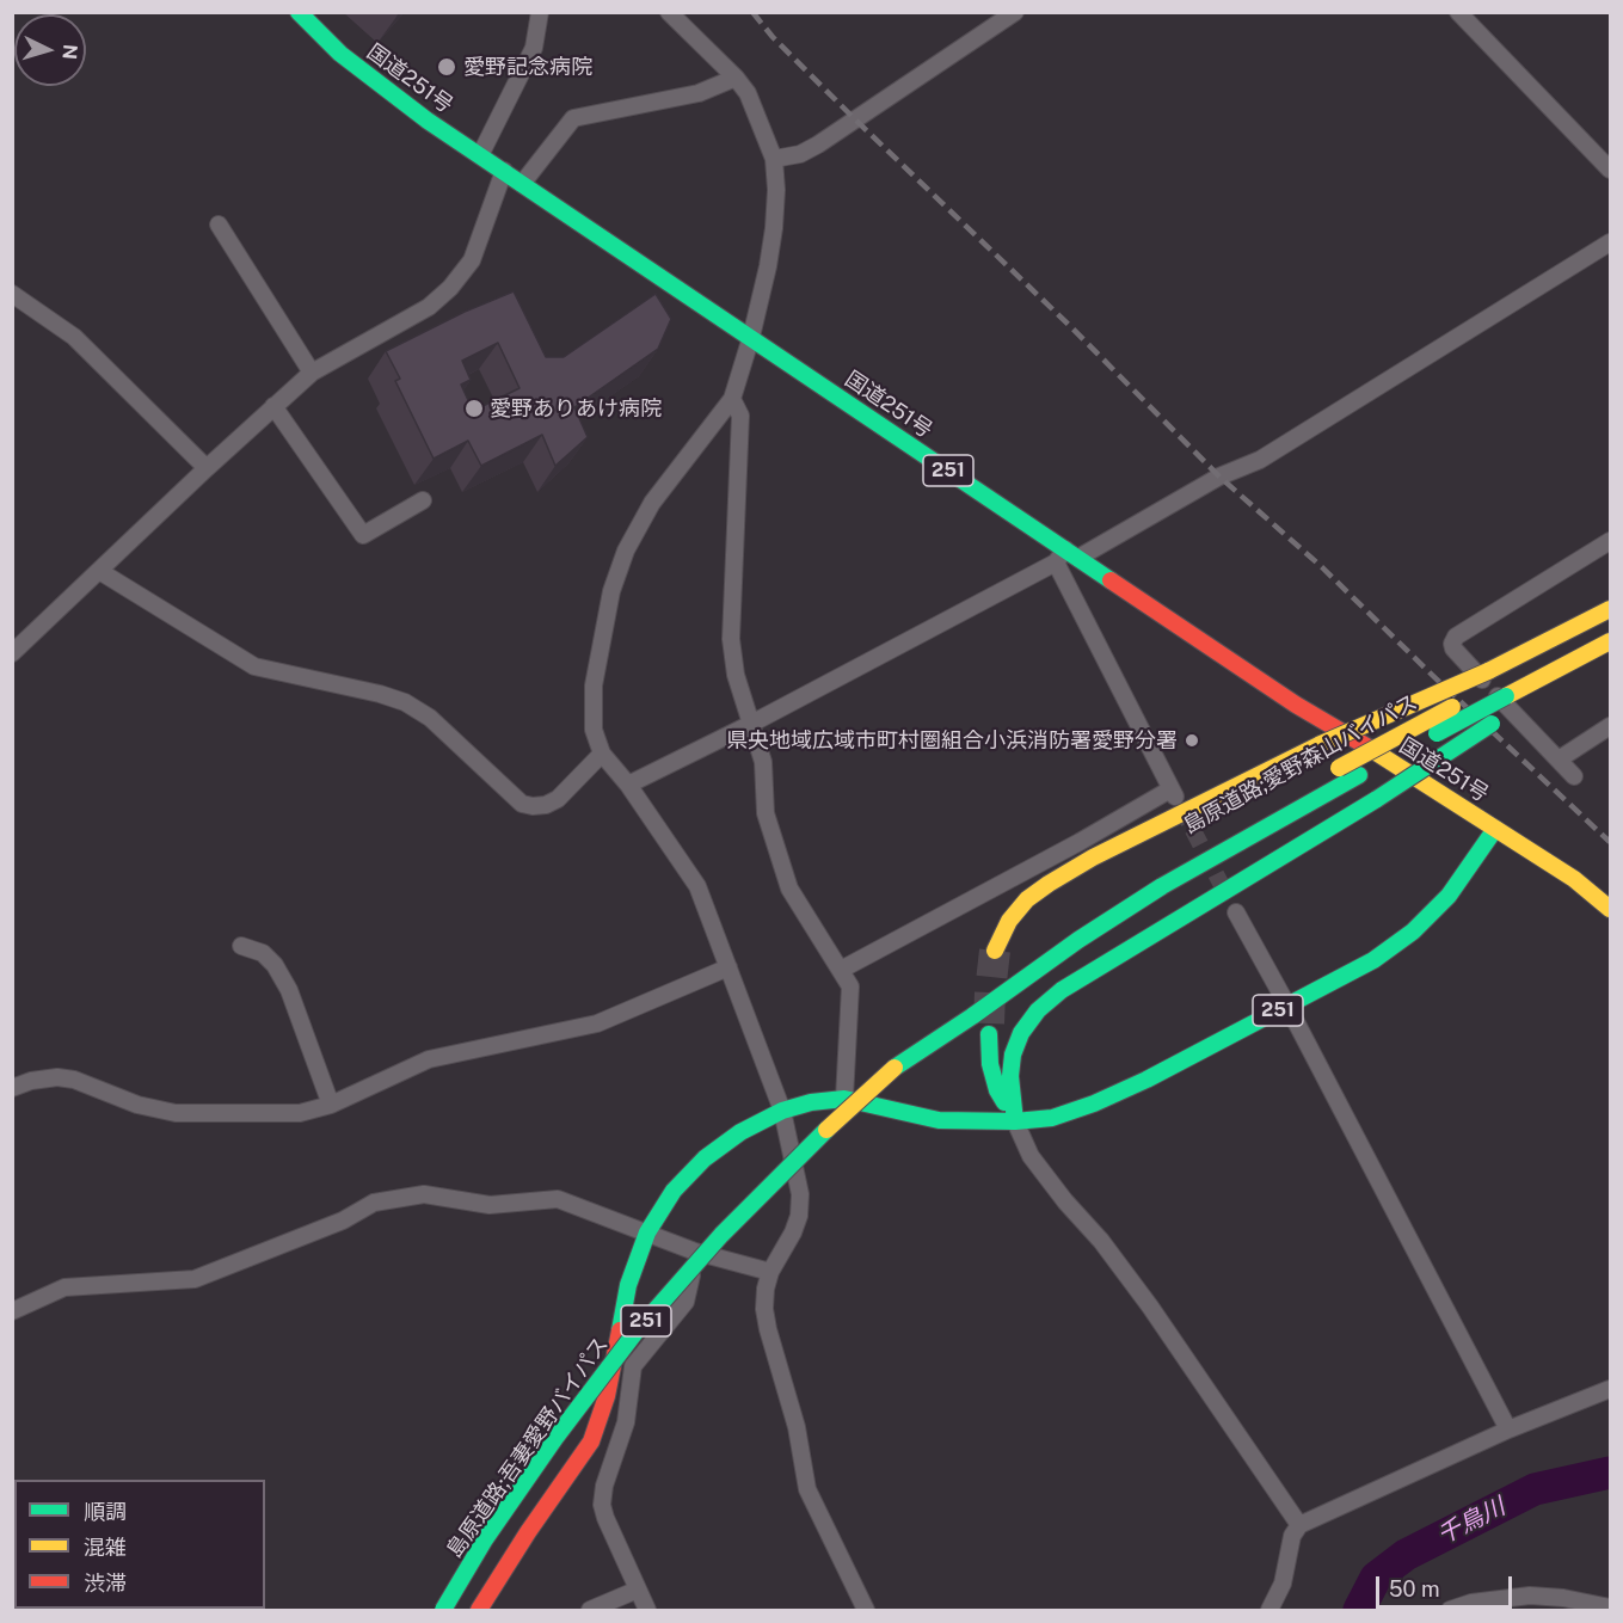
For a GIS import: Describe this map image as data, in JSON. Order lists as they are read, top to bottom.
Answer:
{
  "streets": {
    "main road": [
      "国道251号",
      "251",
      "島原道路;愛野森山バイパス",
      "島原道路;吾妻愛野バイパス"
    ]
  },
  "crossings": [
    ["国道251号", "251"],
    ["島原道路;愛野森山バイパス", "島原道路;吾妻愛野バイパス"]
  ],
  "water": ["千鳥川"],
  "places": ["愛野記念病院", "愛野ありあけ病院", "県央地域広域市町村圏組合小浜消防署愛野分署"],
  "legend": ["順調", "混雑", "渋滞"],
  "scale_bar": "50 m",
  "north": "right"
}
